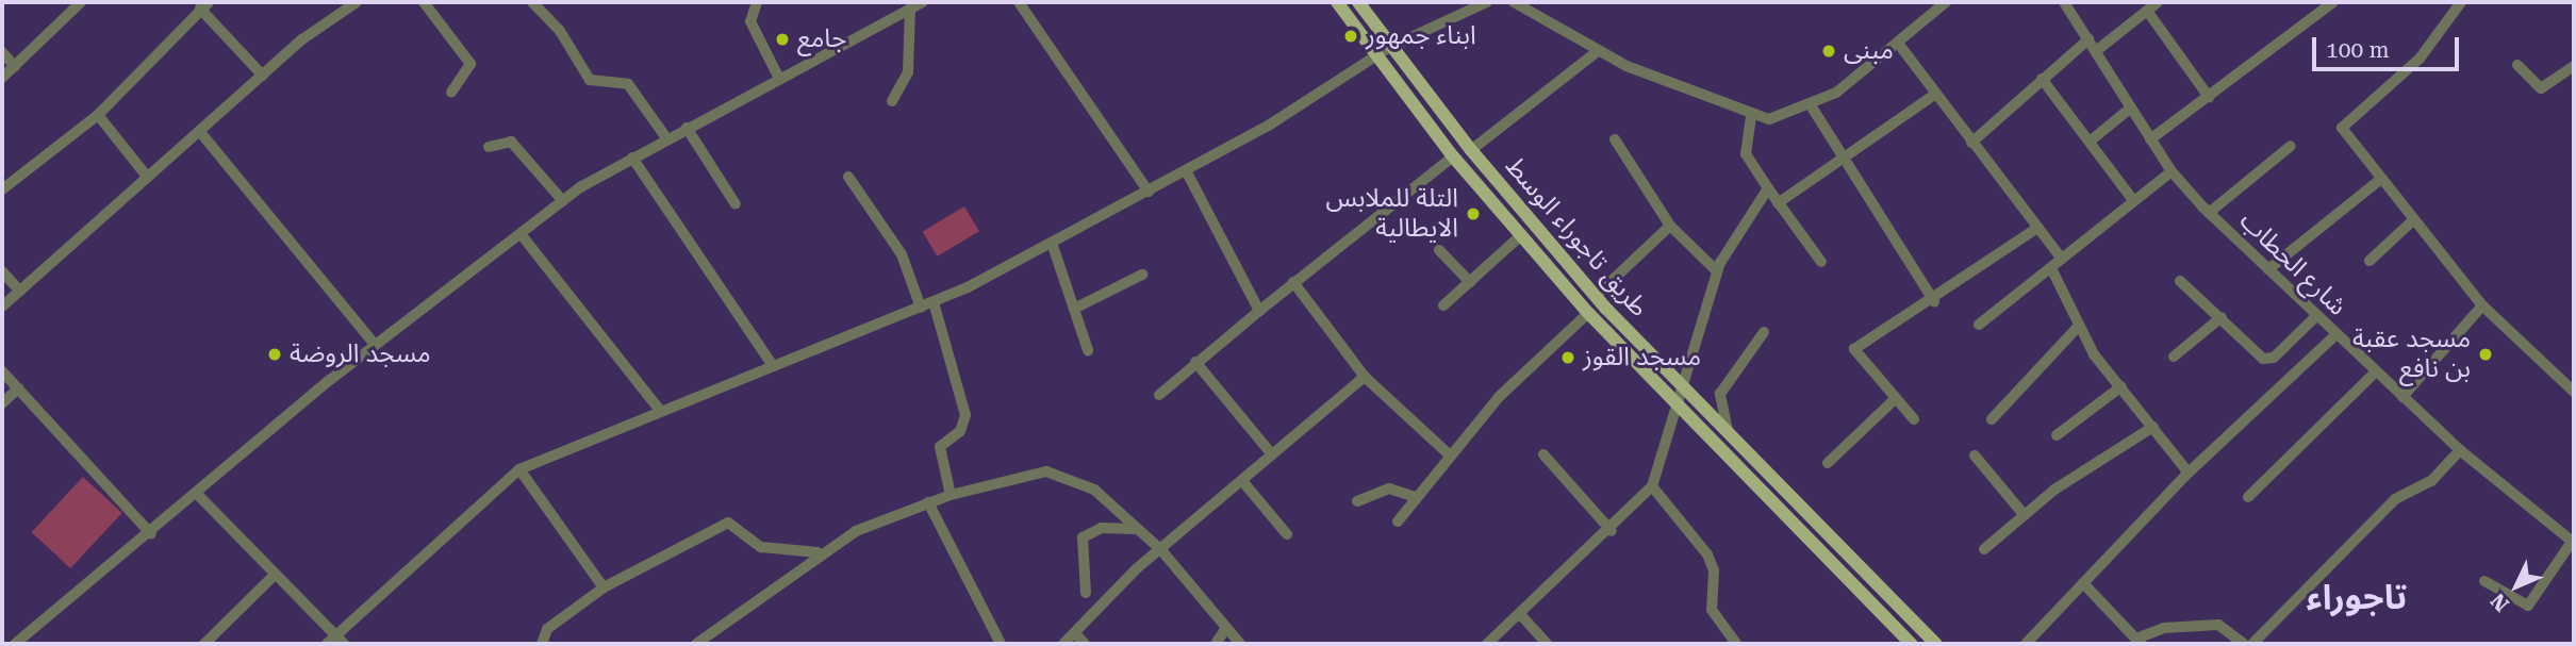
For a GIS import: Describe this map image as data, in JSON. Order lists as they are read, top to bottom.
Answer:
{
  "streets": {
    "main road": ["طريق تاجوراء الوسط"],
    "street": ["شارع الحطاب"]
  },
  "districts": ["تاجوراء"],
  "places": [
    "ابناء جمهور",
    "جامع",
    "مبنى",
    "التلة للملابس الايطالية",
    "مسجد الروضة",
    "مسجد عقبة بن نافع",
    "مسجد القوز"
  ],
  "scale_bar": "100 m",
  "north": "bottom left"
}
